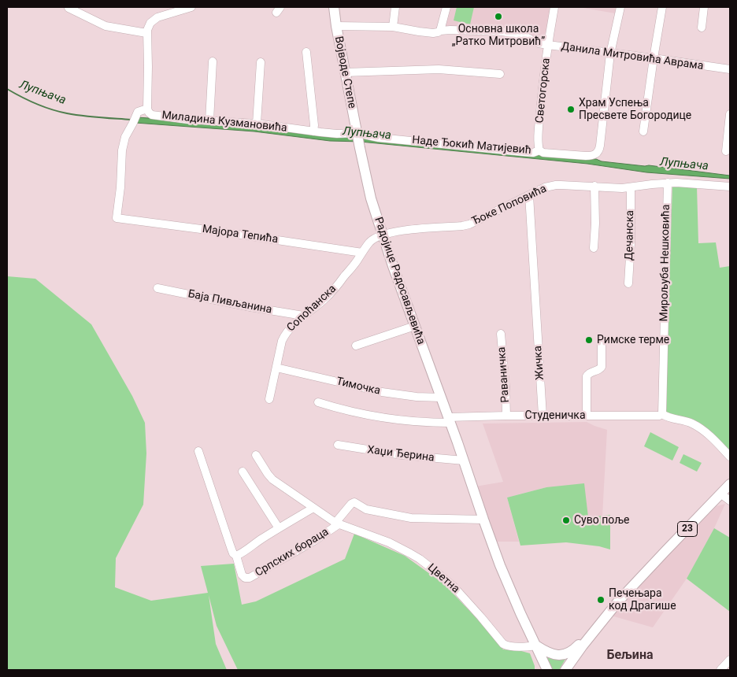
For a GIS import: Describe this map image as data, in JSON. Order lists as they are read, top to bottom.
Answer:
{
  "streets": {
    "main road": ["Војводе Степе", "Радојице Радосављевића", "23"],
    "street": [
      "Данила Митровића Аврама",
      "Светогорска",
      "Миладина Кузмановића",
      "Наде Ђокић Матијевић",
      "Ђоке Поповића",
      "Мајора Тепића",
      "Дечанска",
      "Мирољуба Нешковића",
      "Баја Пивљанина",
      "Сопоћанска",
      "Жичка",
      "Раваничка",
      "Тимочка",
      "Студеничка",
      "Хаџи Ђерина",
      "Српских бораца",
      "Цветна"
    ]
  },
  "crossings": [
    ["Данила Митровића Аврама", "Војводе Степе"],
    ["Данила Митровића Аврама", "Светогорска"],
    ["Данила Митровића Аврама", "Наде Ђокић Матијевић"],
    ["Војводе Степе", "Миладина Кузмановића"],
    ["Војводе Степе", "Наде Ђокић Матијевић"],
    ["Војводе Степе", "Радојице Радосављевића"],
    ["Светогорска", "Наде Ђокић Матијевић"],
    ["Миладина Кузмановића", "Наде Ђокић Матијевић"],
    ["Миладина Кузмановића", "Мајора Тепића"],
    ["Миладина Кузмановића", "Радојице Радосављевића"],
    ["Наде Ђокић Матијевић", "Радојице Радосављевића"],
    ["Ђоке Поповића", "Дечанска"],
    ["Ђоке Поповића", "Мирољуба Нешковића"],
    ["Ђоке Поповића", "Радојице Радосављевића"],
    ["Ђоке Поповића", "Сопоћанска"],
    ["Ђоке Поповића", "Жичка"],
    ["Мајора Тепића", "Сопоћанска"],
    ["Мирољуба Нешковића", "Студеничка"],
    ["Радојице Радосављевића", "Сопоћанска"],
    ["Радојице Радосављевића", "Тимочка"],
    ["Радојице Радосављевића", "Студеничка"],
    ["Радојице Радосављевића", "Хаџи Ђерина"],
    ["Радојице Радосављевића", "Српских бораца"],
    ["Радојице Радосављевића", "Цветна"],
    ["Баја Пивљанина", "Сопоћанска"],
    ["Сопоћанска", "Тимочка"],
    ["Жичка", "Студеничка"],
    ["Раваничка", "Студеничка"],
    ["Српских бораца", "Цветна"]
  ],
  "districts": ["Бељина"],
  "water": ["Лупњача"],
  "places": [
    "Основна школа „Ратко Митровић”",
    "Храм Успења Пресвете Богородице",
    "Римске терме",
    "Суво поље",
    "Печењара код Драгише"
  ]
}
